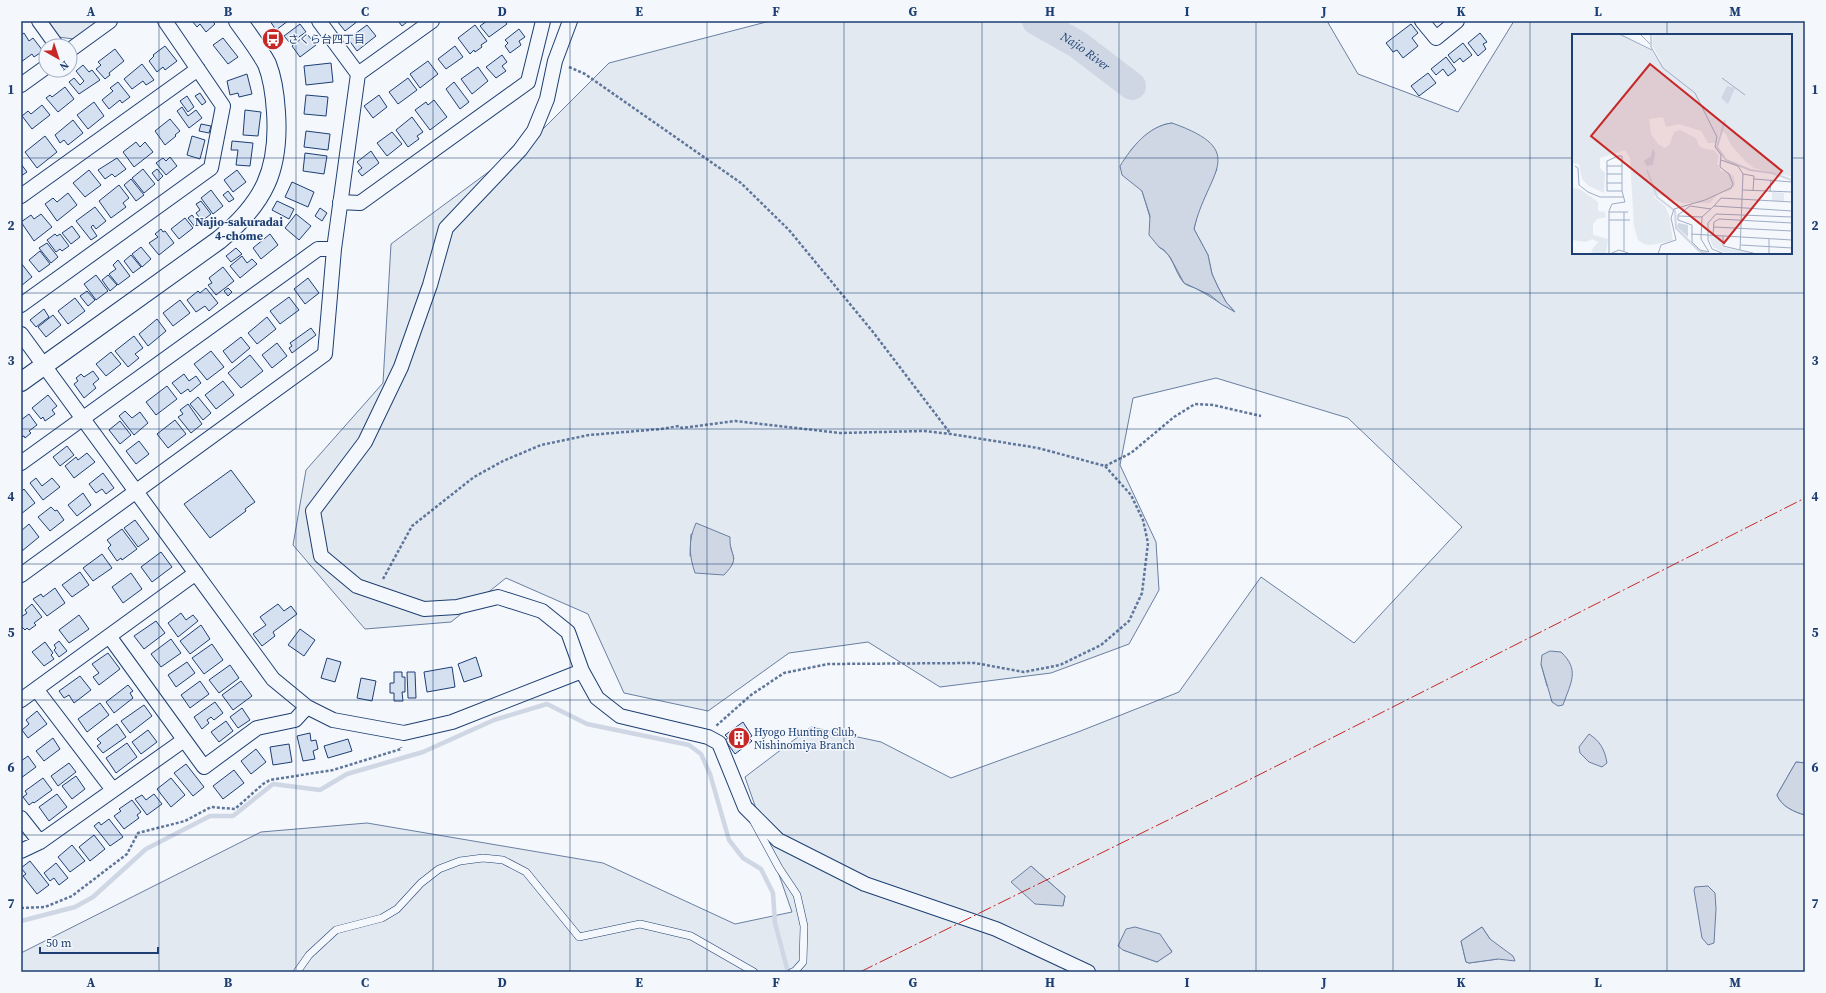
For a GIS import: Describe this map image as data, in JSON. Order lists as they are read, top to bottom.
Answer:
{
  "districts": ["Najio-sakuradai 4-chome"],
  "water": ["Najio River"],
  "places": {
    "bus stop": ["さくら台四丁目"],
    "building": ["Hyogo Hunting Club, Nishinomiya Branch"]
  },
  "scale_bar": "50 m",
  "north": "bottom right",
  "grid": {
    "columns": [
      "A",
      "B",
      "C",
      "D",
      "E",
      "F",
      "G",
      "H",
      "I",
      "J",
      "K",
      "L",
      "M"
    ],
    "rows": [
      "1",
      "2",
      "3",
      "4",
      "5",
      "6",
      "7"
    ]
  }
}
